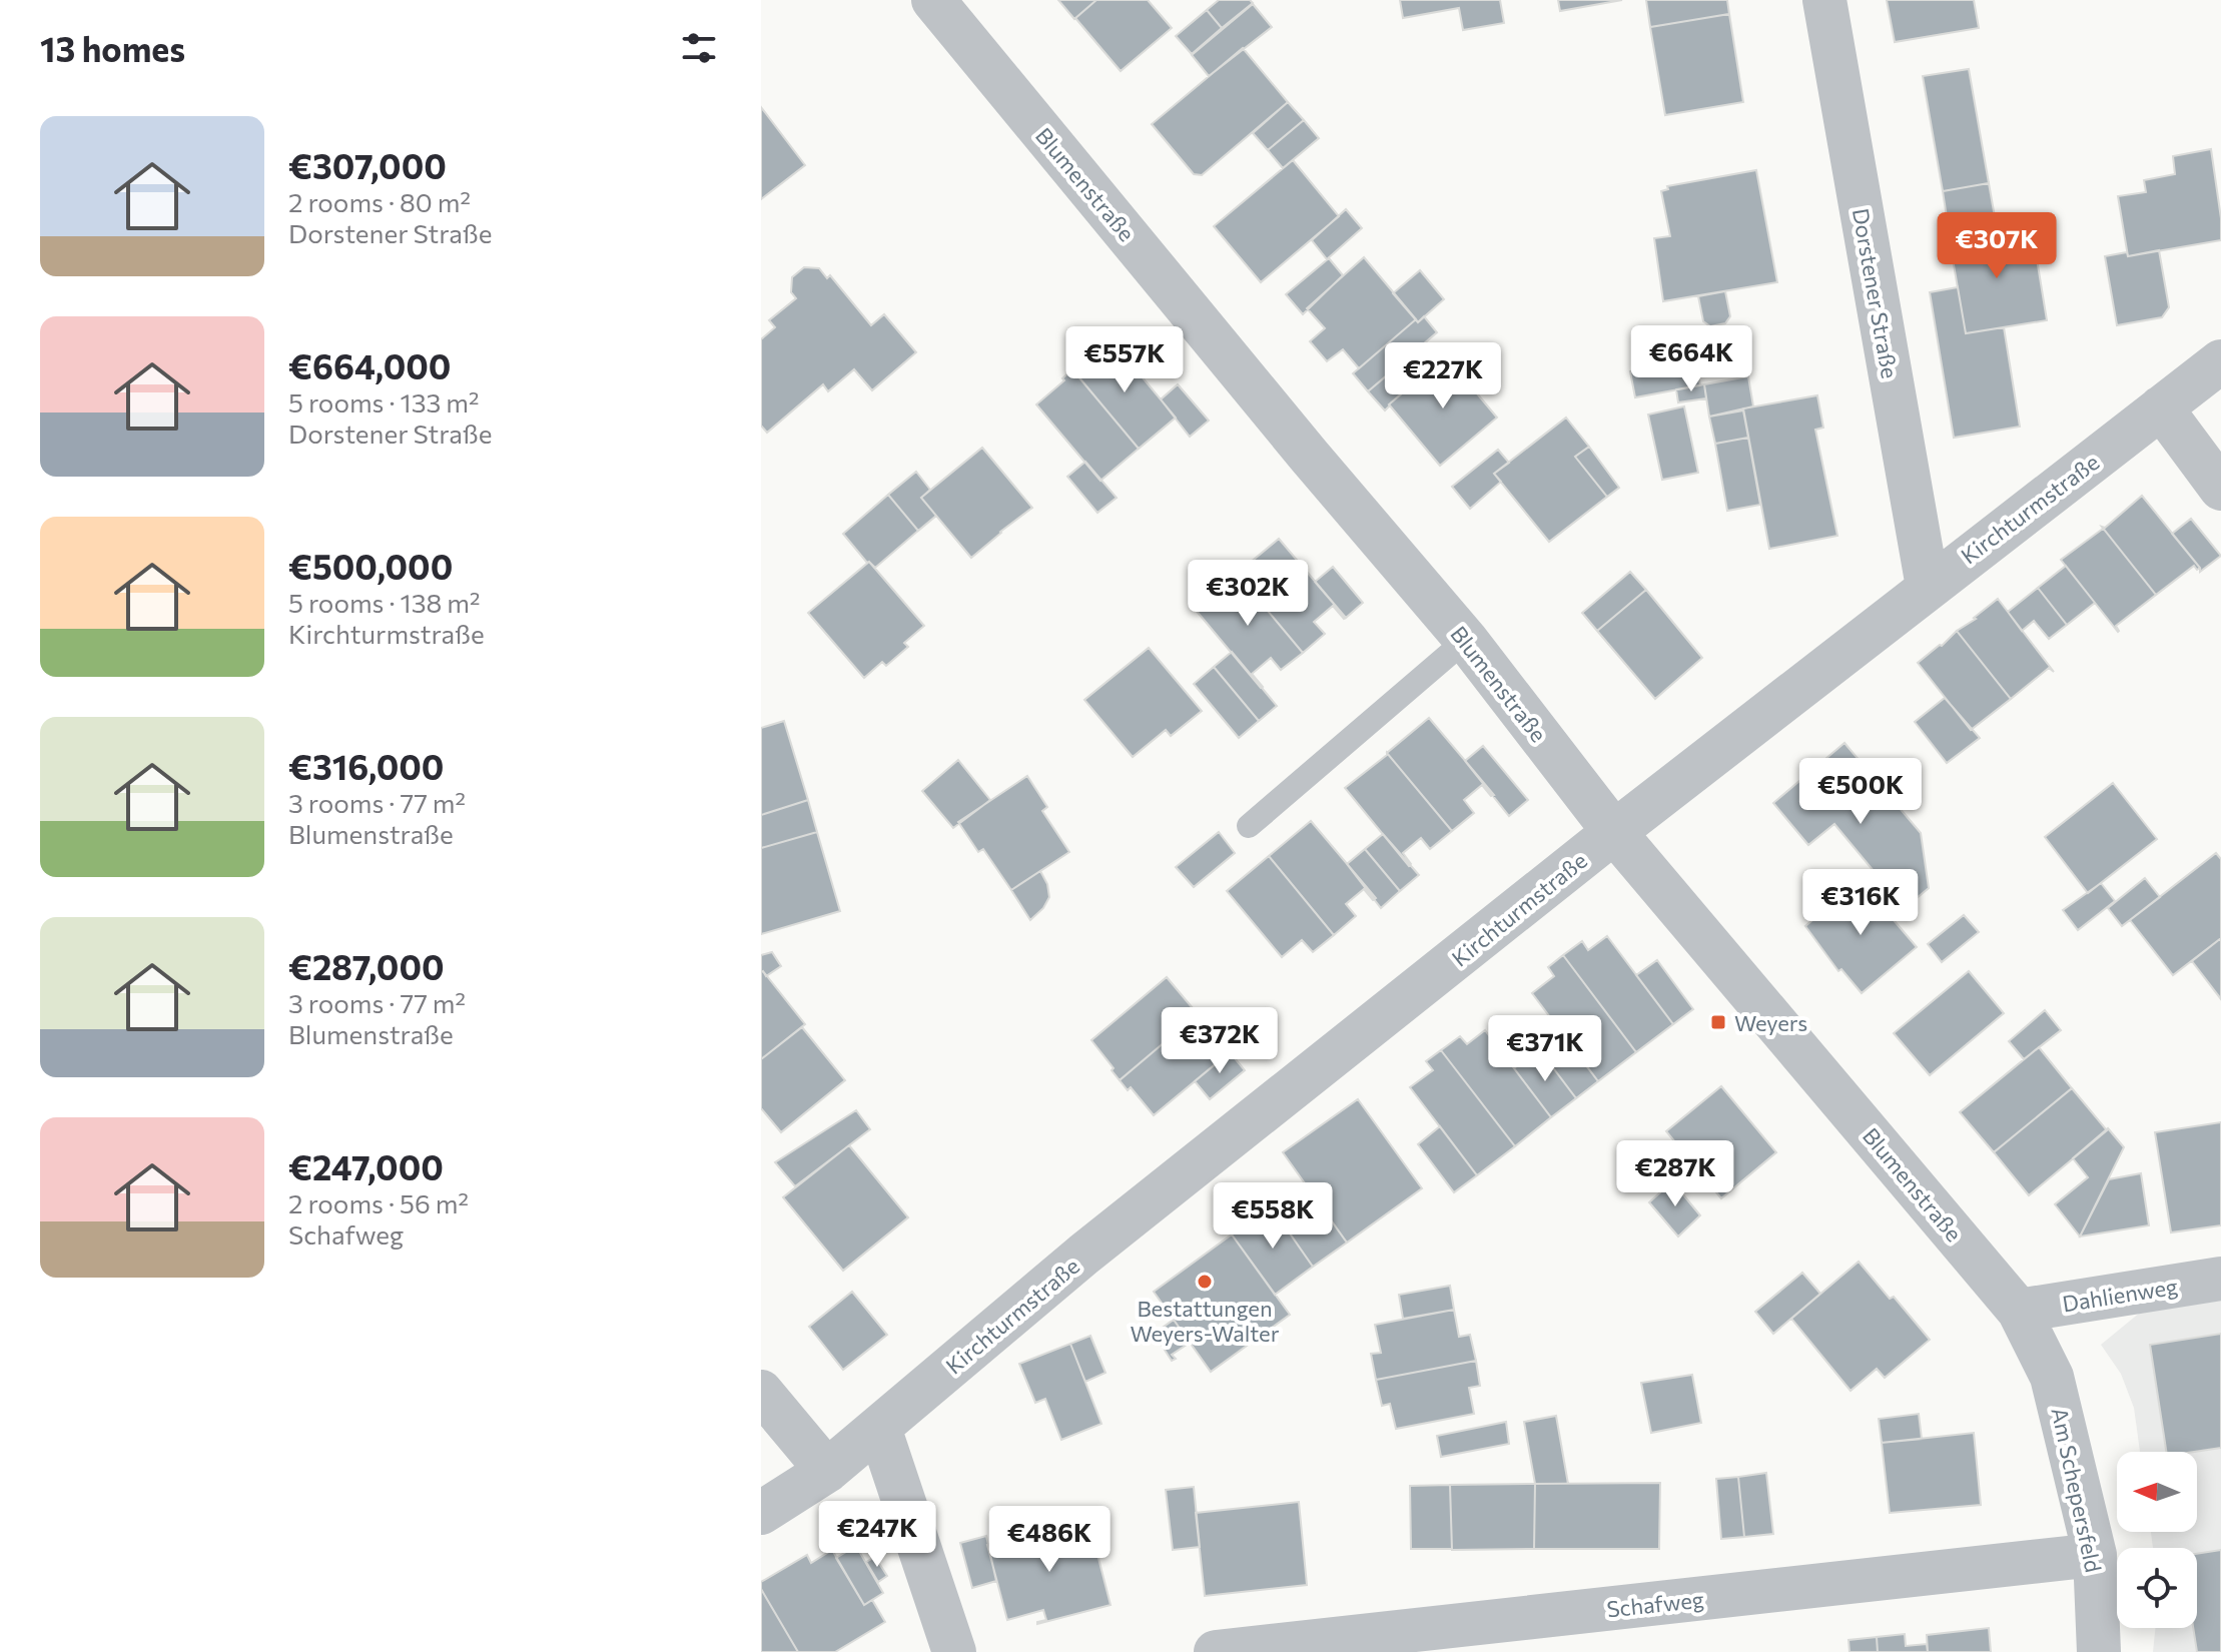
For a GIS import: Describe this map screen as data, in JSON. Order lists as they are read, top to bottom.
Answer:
{
  "streets": {
    "street": [
      "Blumenstraße",
      "Dorstener Straße",
      "Kirchturmstraße",
      "Dahlienweg",
      "Am Schepersfeld",
      "Schafweg"
    ]
  },
  "crossings": [
    ["Blumenstraße", "Kirchturmstraße"],
    ["Blumenstraße", "Dahlienweg"],
    ["Blumenstraße", "Am Schepersfeld"],
    ["Dorstener Straße", "Kirchturmstraße"],
    ["Am Schepersfeld", "Schafweg"]
  ],
  "places": {
    "transit": ["Weyers"],
    "other": ["Bestattungen Weyers-Walter"]
  },
  "north": "left",
  "page": {
    "heading": "13 homes",
    "list": [
      {
        "name": "€307,000",
        "note": "2 rooms · 80 m² · Dorstener Straße"
      },
      {
        "name": "€664,000",
        "note": "5 rooms · 133 m² · Dorstener Straße"
      },
      {
        "name": "€500,000",
        "note": "5 rooms · 138 m² · Kirchturmstraße"
      },
      {
        "name": "€316,000",
        "note": "3 rooms · 77 m² · Blumenstraße"
      },
      {
        "name": "€287,000",
        "note": "3 rooms · 77 m² · Blumenstraße"
      },
      {
        "name": "€247,000",
        "note": "2 rooms · 56 m² · Schafweg"
      }
    ],
    "price": [
      "€307K",
      "€664K",
      "€557K",
      "€227K",
      "€302K",
      "€500K",
      "€316K",
      "€372K",
      "€371K",
      "€287K",
      "€558K",
      "€247K",
      "€486K"
    ]
  }
}
